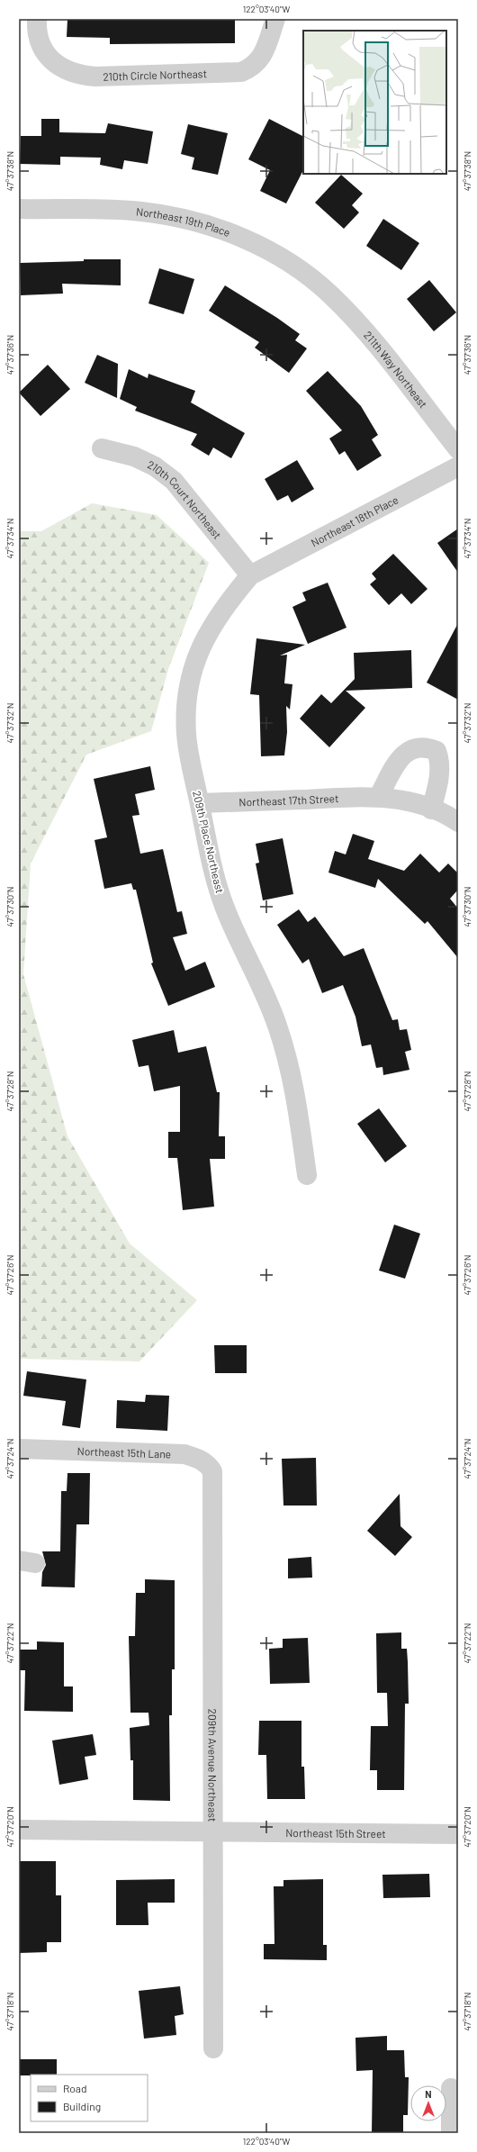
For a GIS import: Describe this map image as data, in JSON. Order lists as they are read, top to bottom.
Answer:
{
  "streets": {
    "street": [
      "210th Circle Northeast",
      "Northeast 19th Place",
      "211th Way Northeast",
      "210th Court Northeast",
      "Northeast 18th Place",
      "Northeast 17th Street",
      "209th Place Northeast",
      "Northeast 15th Lane",
      "209th Avenue Northeast",
      "Northeast 15th Street"
    ]
  },
  "crossings": [
    ["Northeast 19th Place", "211th Way Northeast"],
    ["210th Court Northeast", "Northeast 18th Place"],
    ["210th Court Northeast", "209th Place Northeast"],
    ["Northeast 18th Place", "209th Place Northeast"],
    ["Northeast 17th Street", "209th Place Northeast"],
    ["Northeast 15th Lane", "209th Avenue Northeast"],
    ["209th Avenue Northeast", "Northeast 15th Street"]
  ],
  "legend": ["Road", "Building"],
  "north": "top",
  "coordinates": [
    "122°03'40\"W",
    "47°37'38\"N",
    "47°37'36\"N",
    "47°37'34\"N",
    "47°37'32\"N",
    "47°37'30\"N",
    "47°37'28\"N",
    "47°37'26\"N",
    "47°37'24\"N",
    "47°37'22\"N",
    "47°37'20\"N",
    "47°37'18\"N"
  ]
}
